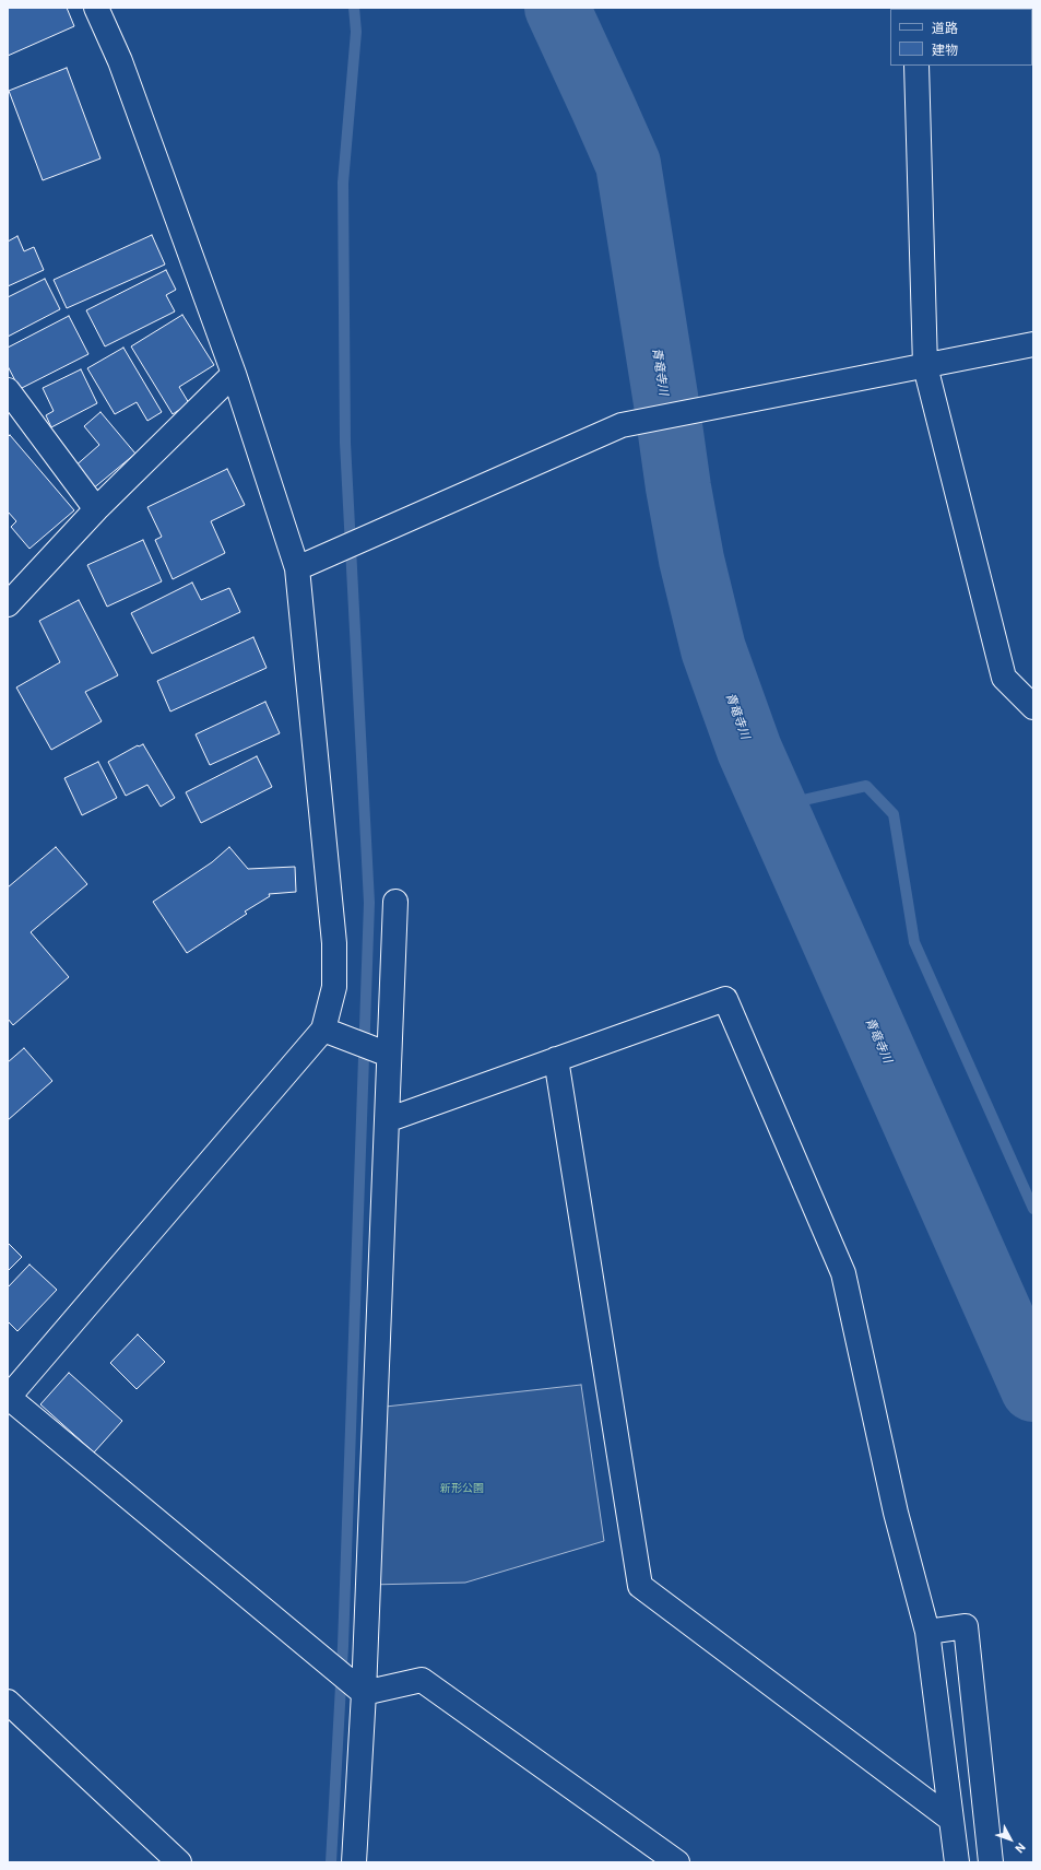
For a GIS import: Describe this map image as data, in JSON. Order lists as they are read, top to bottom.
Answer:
{
  "water": ["青竜寺川"],
  "parks": ["新形公園"],
  "legend": ["道路", "建物"],
  "north": "bottom right"
}
